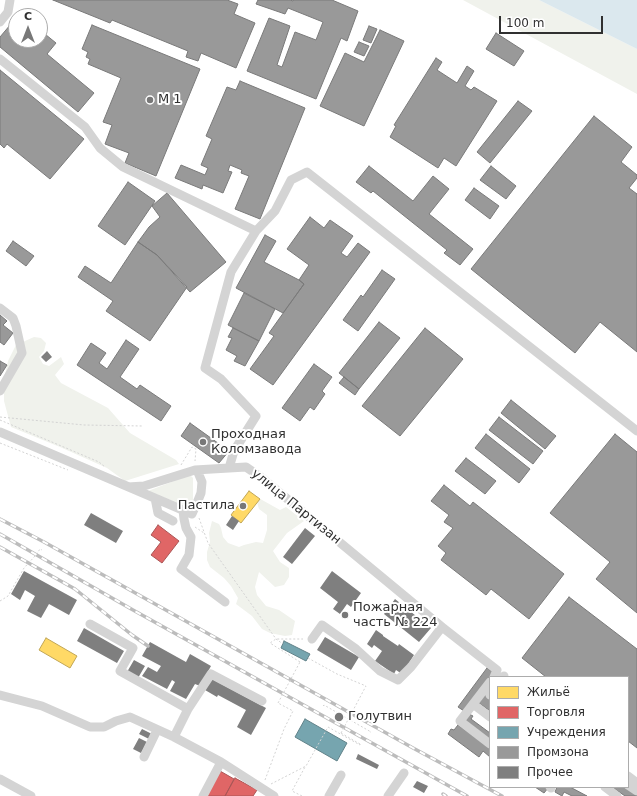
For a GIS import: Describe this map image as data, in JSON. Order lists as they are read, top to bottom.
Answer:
{
  "streets": {
    "street": ["улица Партизан"]
  },
  "places": [
    "M 1",
    "Проходная Коломзавода",
    "Пастила",
    "Пожарная часть № 224",
    "Голутвин"
  ],
  "legend": [
    "Жильё",
    "Торговля",
    "Учреждения",
    "Промзона",
    "Прочее"
  ],
  "scale_bar": "100 m",
  "north": "top"
}
